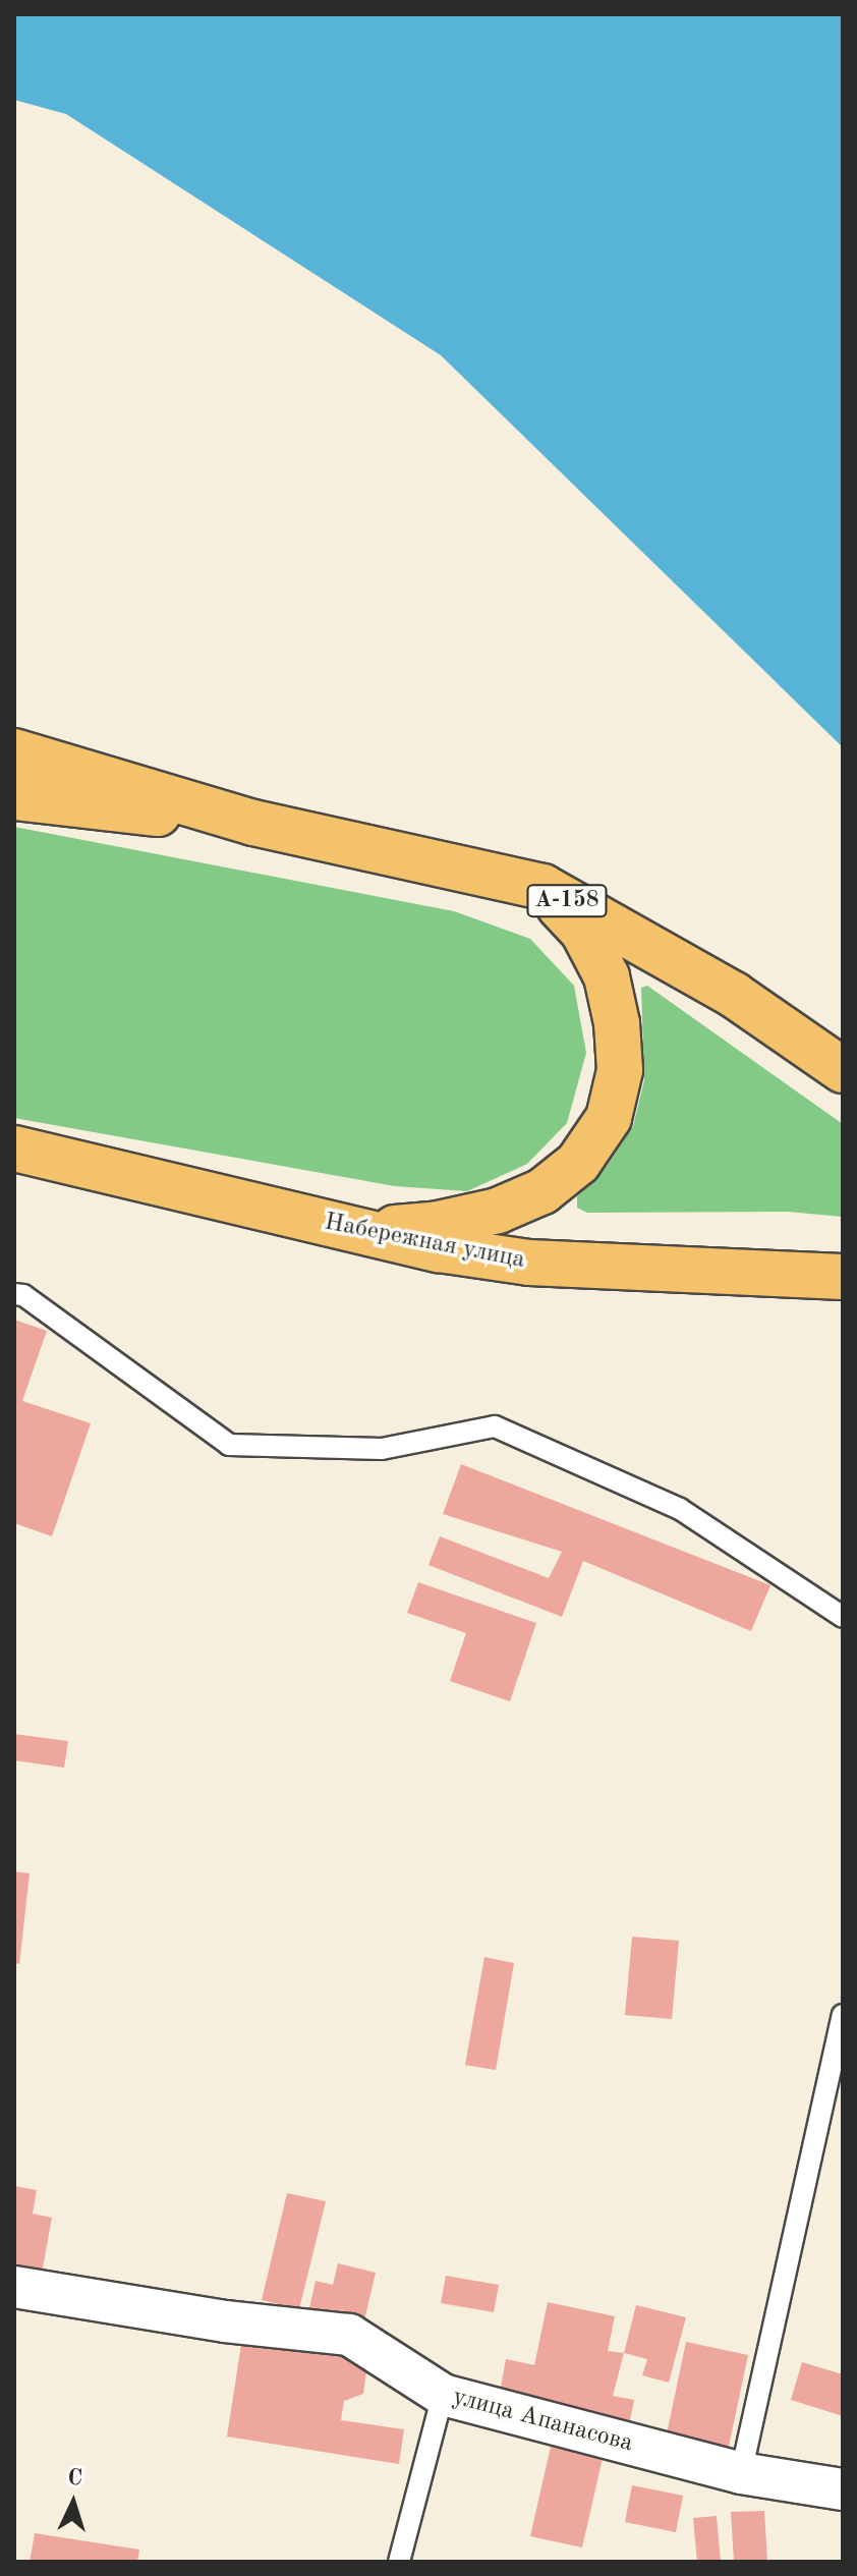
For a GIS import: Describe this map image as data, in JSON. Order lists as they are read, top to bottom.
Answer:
{
  "streets": {
    "main road": ["А-158", "Набережная улица"],
    "street": ["улица Апанасова"]
  },
  "north": "top"
}
